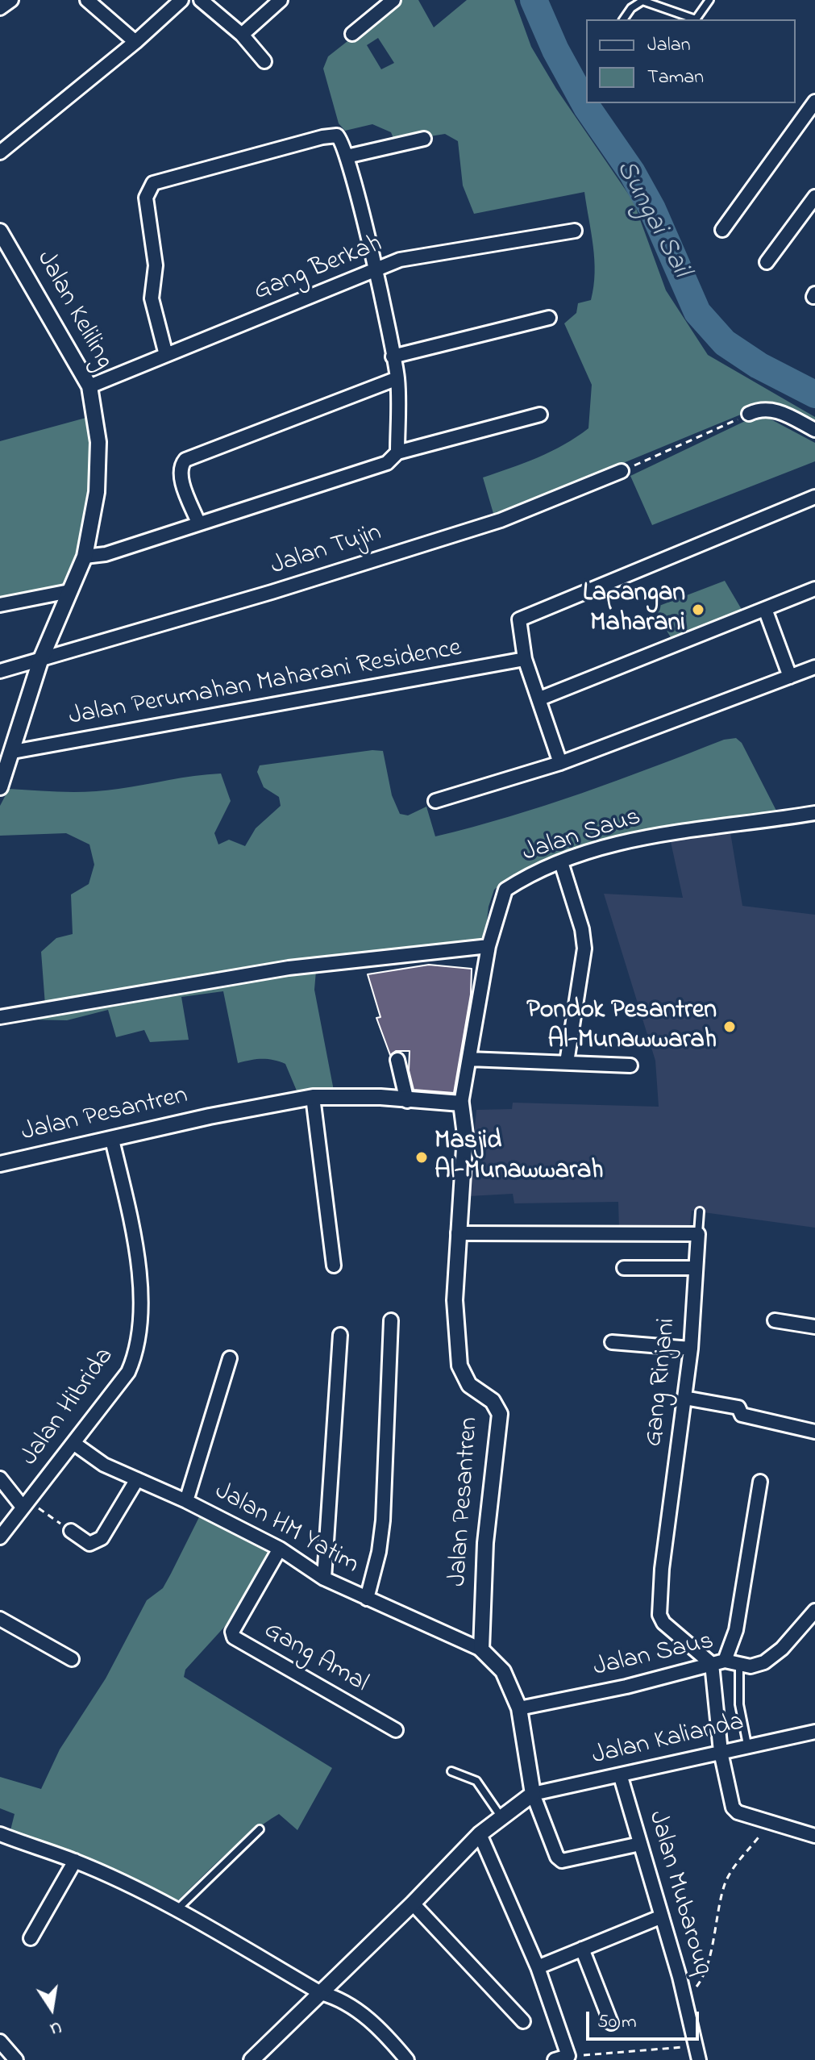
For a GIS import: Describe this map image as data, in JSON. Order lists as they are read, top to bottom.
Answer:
{
  "streets": {
    "street": [
      "Gang Berkah",
      "Jalan Keliling",
      "Jalan Tujin",
      "Jalan Perumahan Maharani Residence",
      "Jalan Saus",
      "Jalan Pesantren",
      "Gang Rinjani",
      "Jalan Hibrida",
      "Jalan HM Yatim",
      "Gang Amal",
      "Jalan Kalianda",
      "Jalan Mubarouq"
    ]
  },
  "crossings": [
    ["Gang Berkah", "Jalan Keliling"],
    ["Jalan Keliling", "Jalan Tujin"],
    ["Jalan Keliling", "Jalan Perumahan Maharani Residence"],
    ["Jalan Saus", "Jalan Pesantren"],
    ["Jalan Saus", "Gang Rinjani"],
    ["Jalan Pesantren", "Jalan Hibrida"],
    ["Jalan Pesantren", "Jalan HM Yatim"],
    ["Jalan Hibrida", "Jalan HM Yatim"],
    ["Jalan HM Yatim", "Gang Amal"],
    ["Jalan Kalianda", "Jalan Mubarouq"]
  ],
  "water": ["Sungai Sail"],
  "places": ["Lapangan Maharani", "Pondok Pesantren Al-Munawwarah", "Masjid Al-Munawwarah"],
  "legend": ["Jalan", "Taman"],
  "scale_bar": "50 m",
  "north": "bottom"
}
